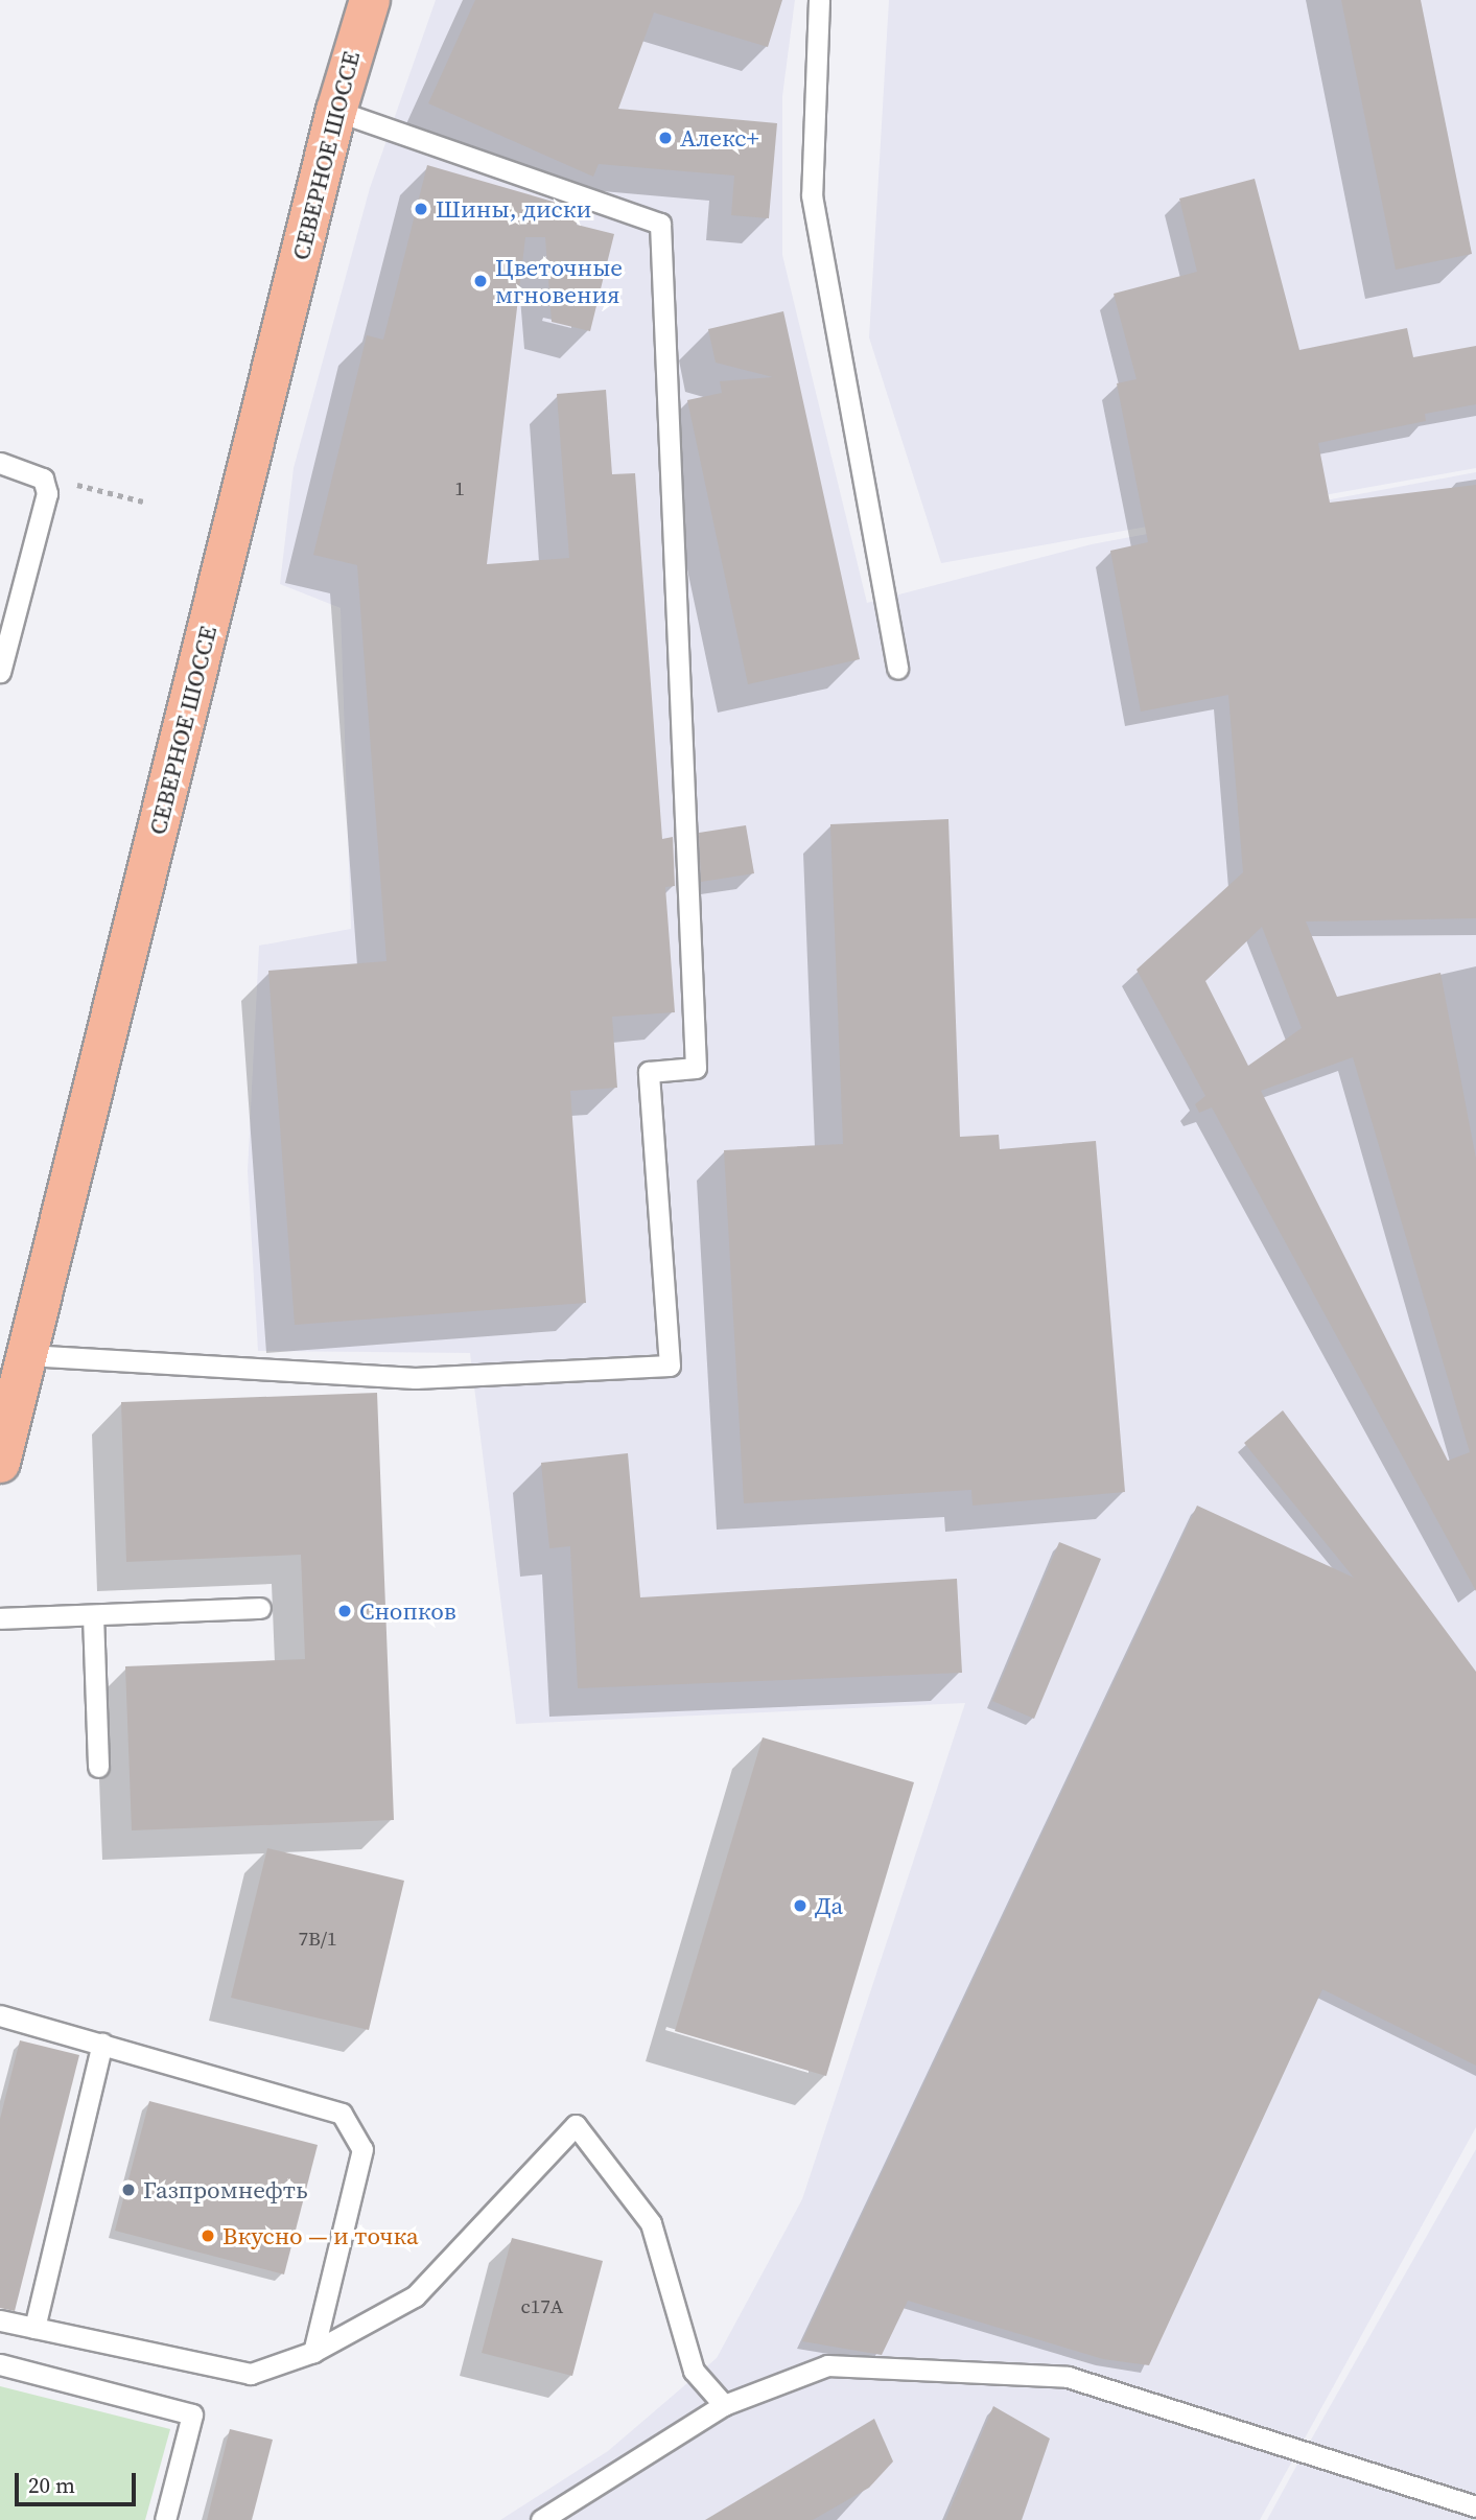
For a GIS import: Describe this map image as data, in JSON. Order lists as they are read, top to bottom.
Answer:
{
  "streets": {
    "main road": ["СЕВЕРНОЕ ШОССЕ"]
  },
  "places": [
    "Алекс+",
    "Шины, диски",
    "Цветочные мгновения",
    "Снопков",
    "Да",
    "Газпромнефть",
    "Вкусно — и точка"
  ],
  "house_numbers": ["1", "7В/1", "с17А"],
  "scale_bar": "20 m"
}
